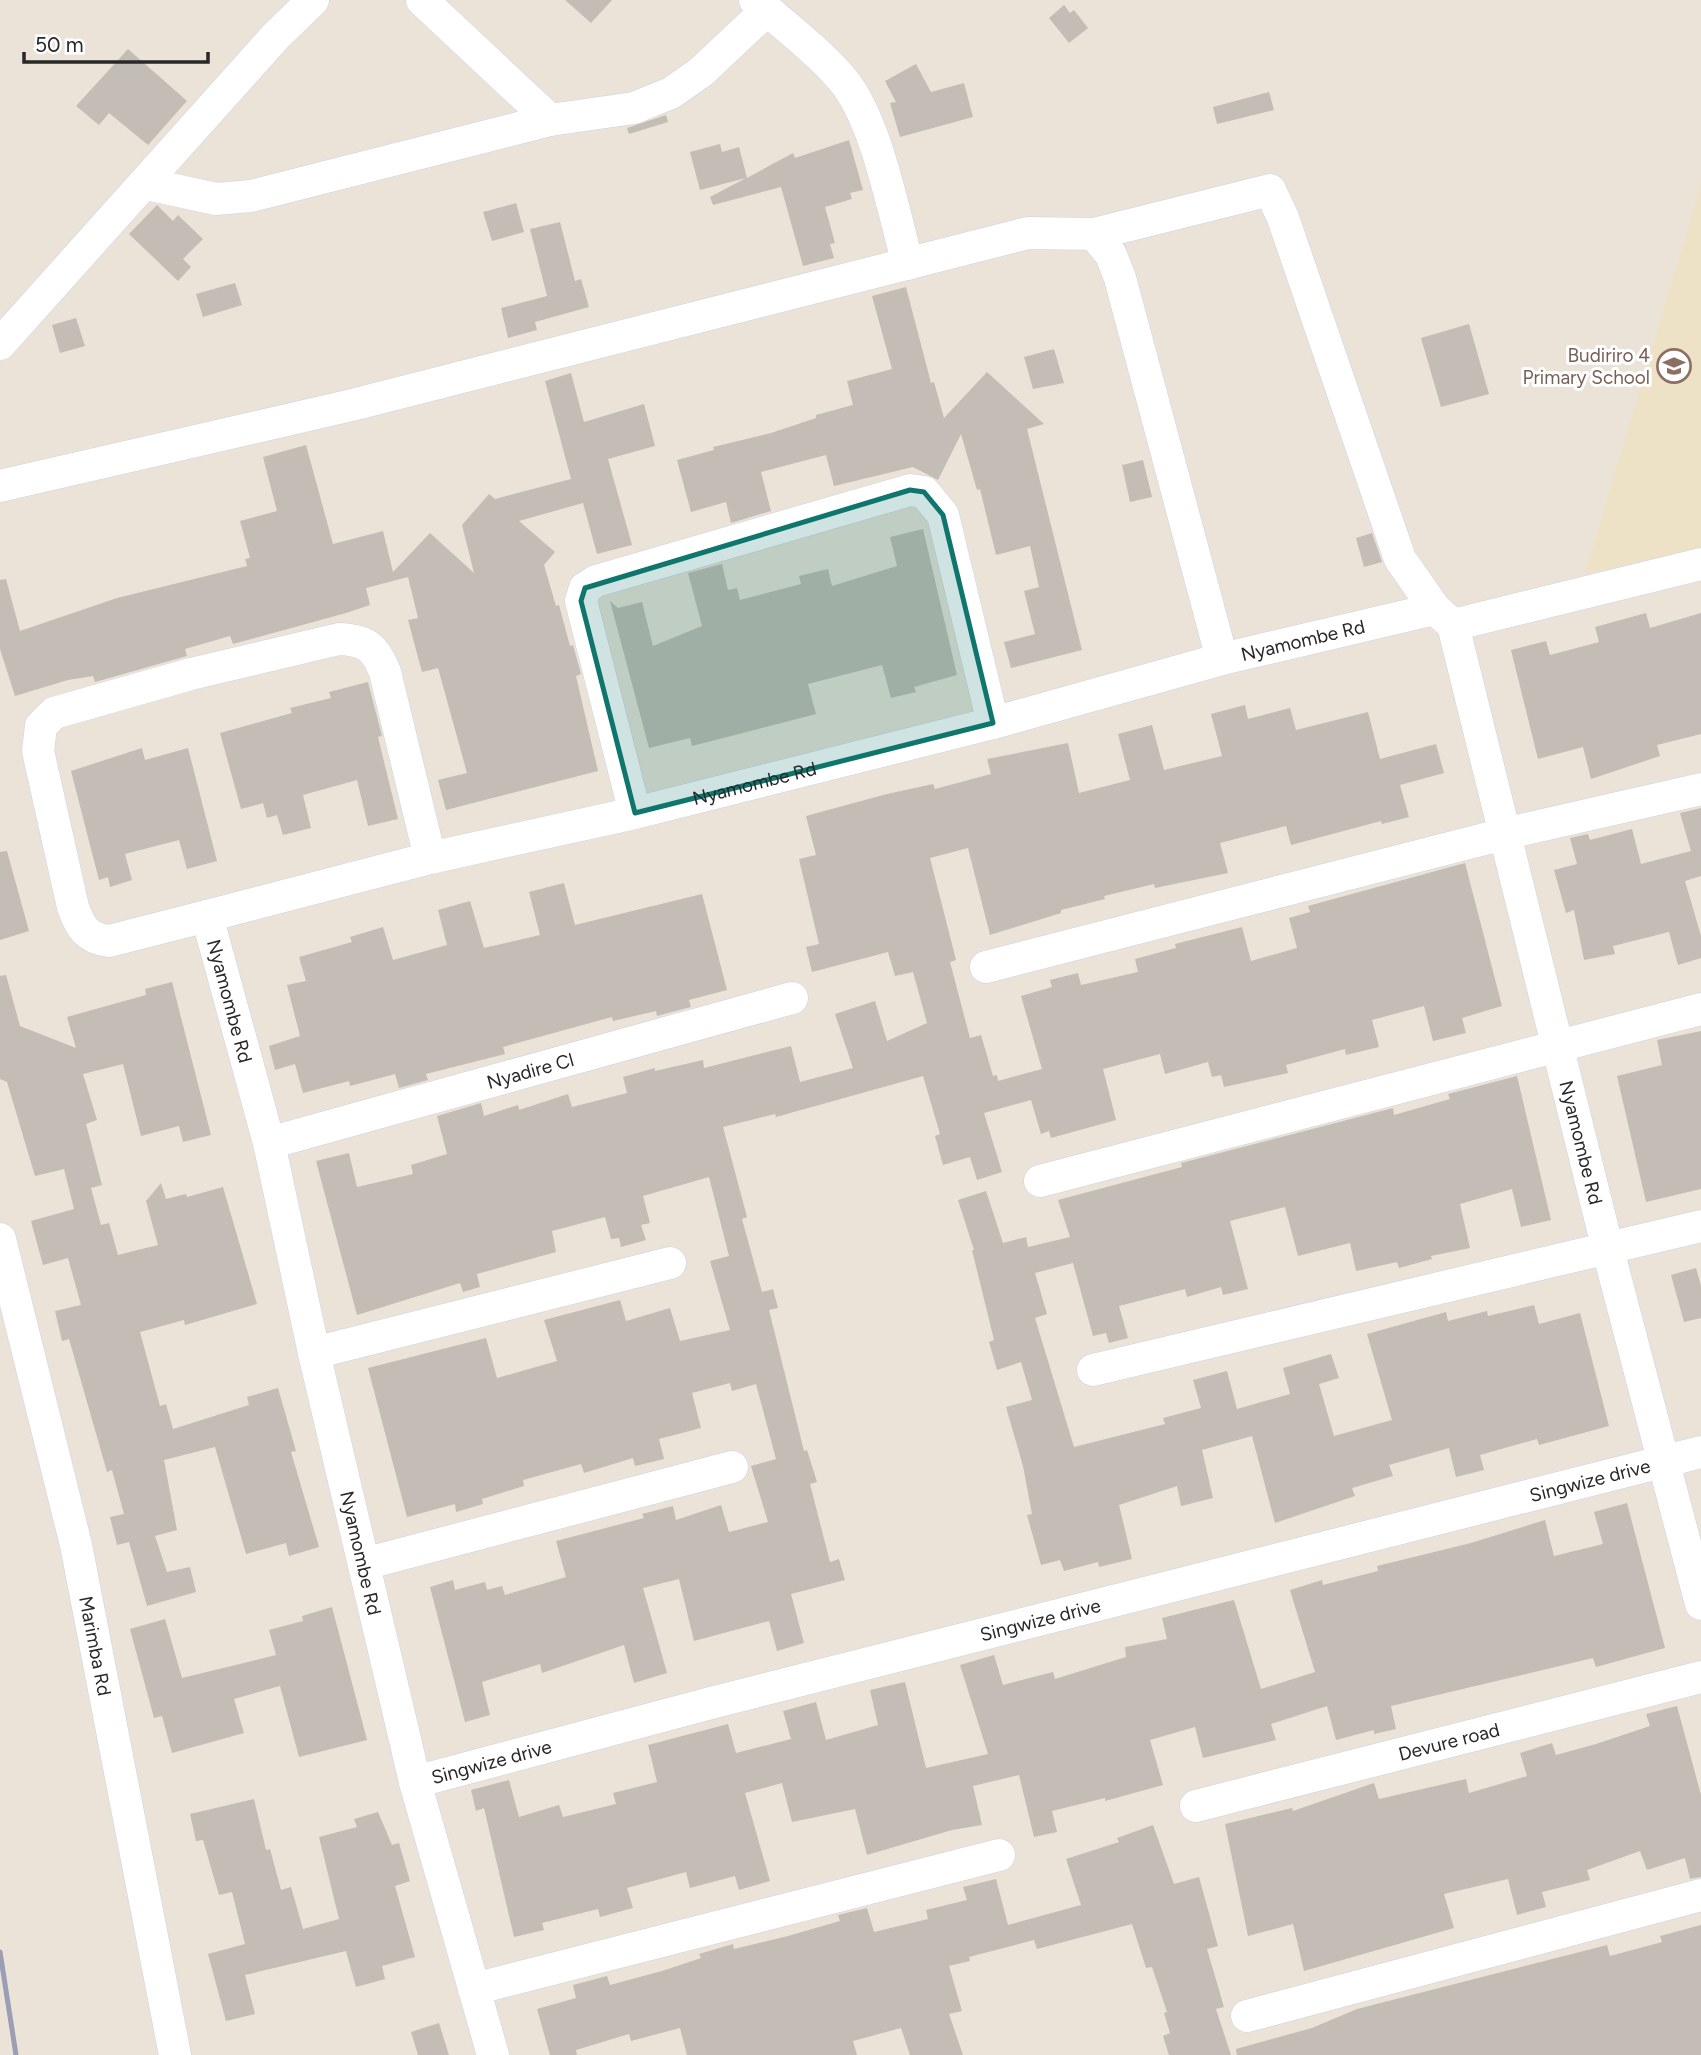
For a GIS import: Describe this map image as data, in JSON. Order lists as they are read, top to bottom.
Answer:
{
  "streets": {
    "street": [
      "Nyamombe Rd",
      "Nyadire Cl",
      "Singwize drive",
      "Marimba Rd",
      "Devure road"
    ]
  },
  "crossings": [
    ["Nyamombe Rd", "Nyadire Cl"],
    ["Nyamombe Rd", "Singwize drive"]
  ],
  "places": {
    "school or university": ["Budiriro 4 Primary School"]
  },
  "scale_bar": "50 m"
}
